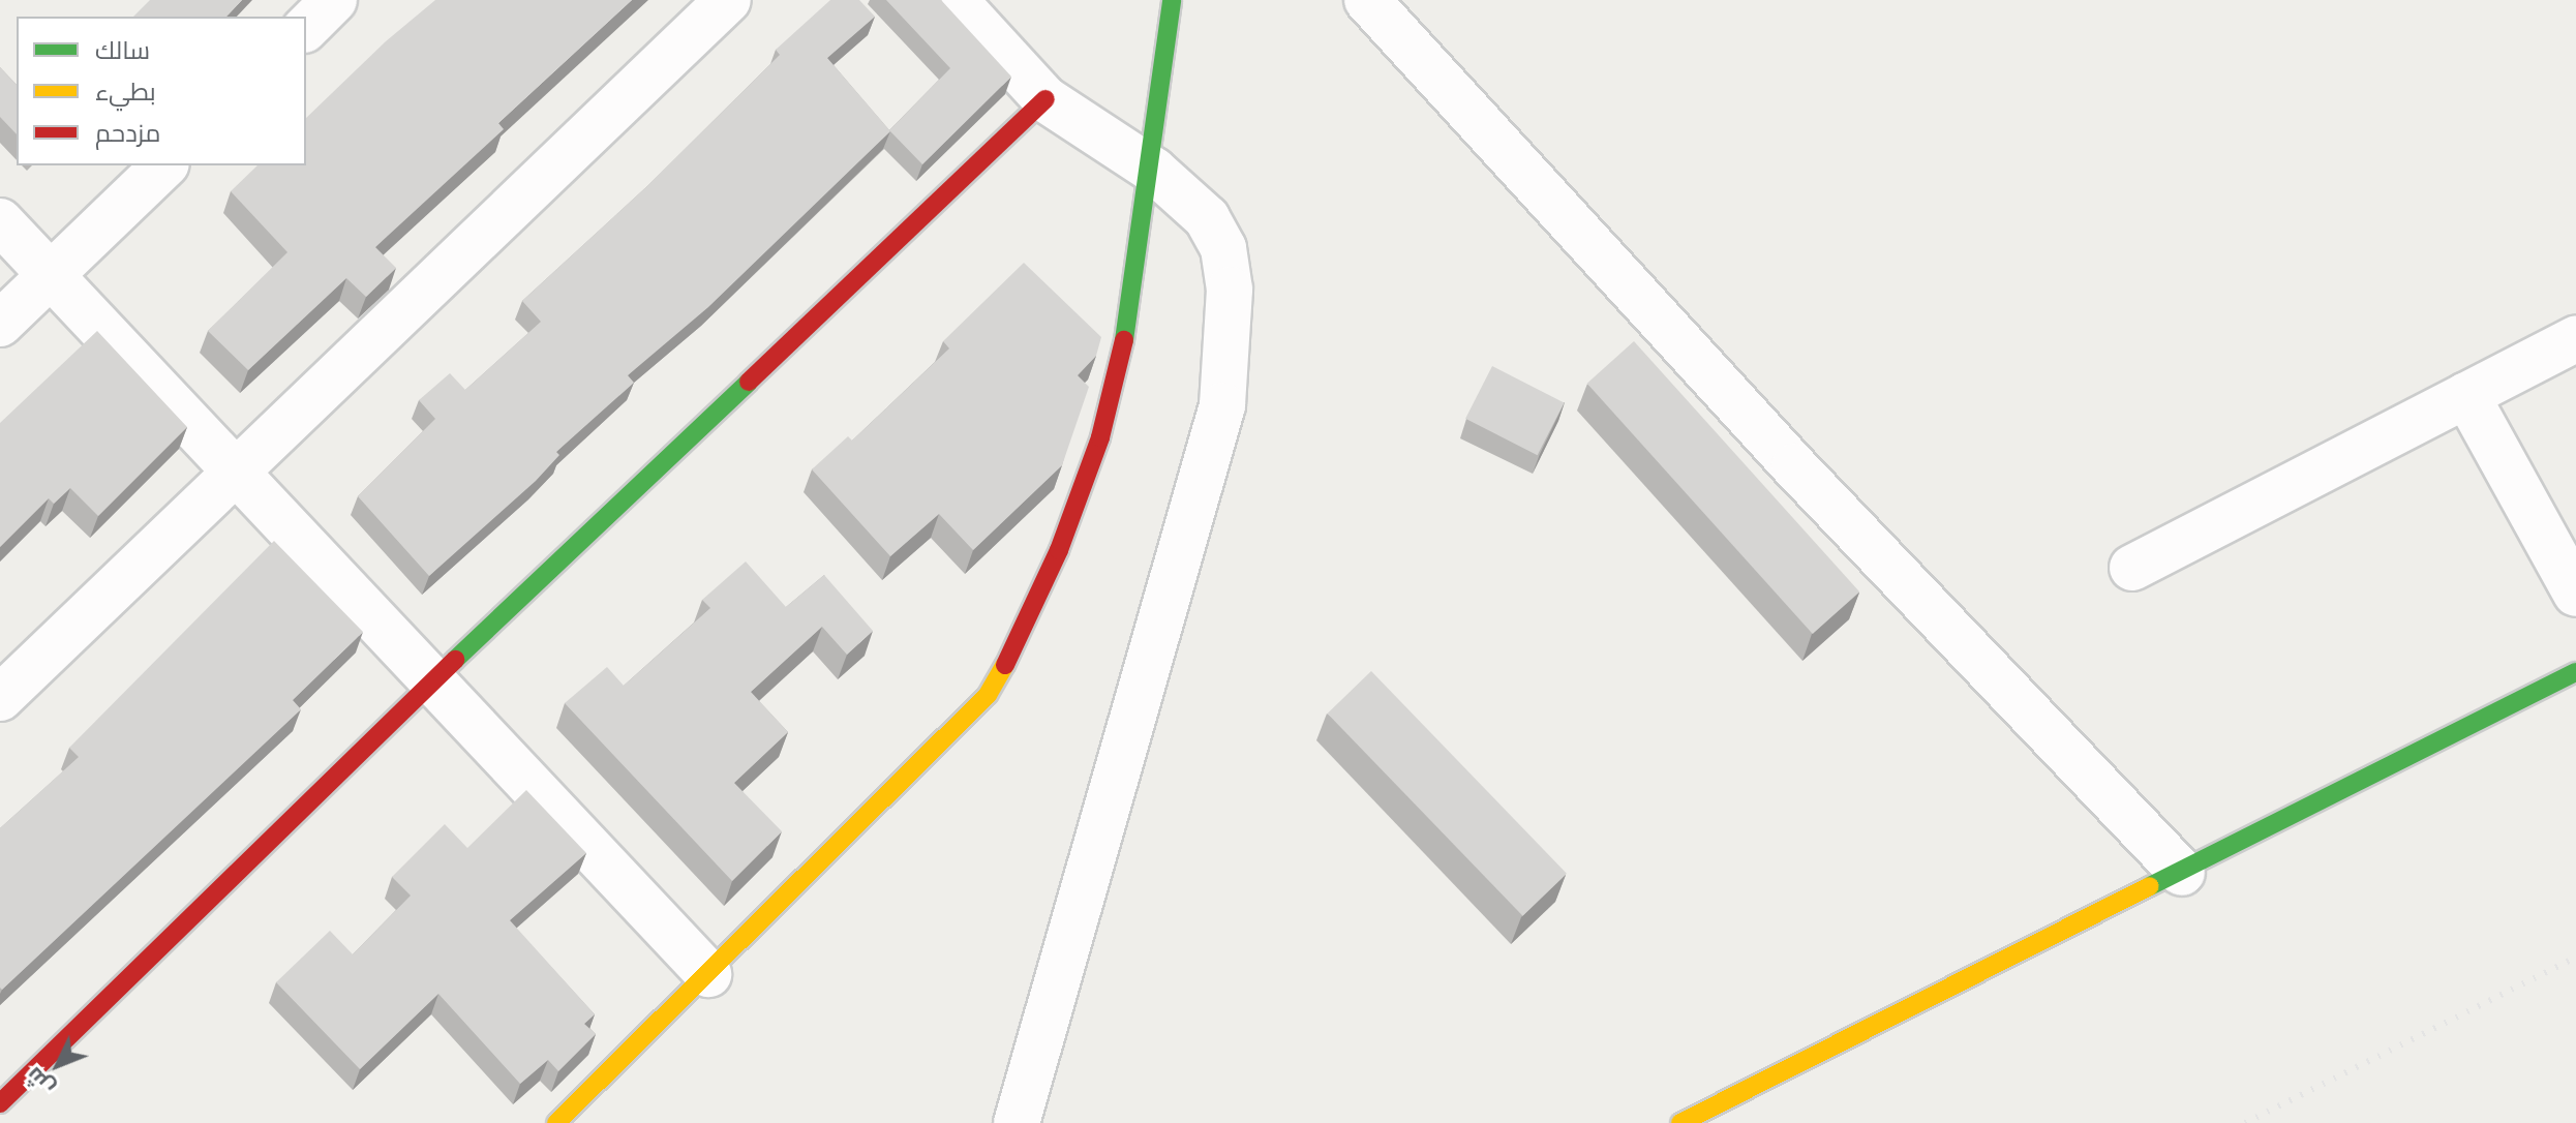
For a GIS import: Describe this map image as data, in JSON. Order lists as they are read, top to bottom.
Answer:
{
  "legend": ["سالك", "بطيء", "مزدحم"],
  "north": "bottom left"
}
